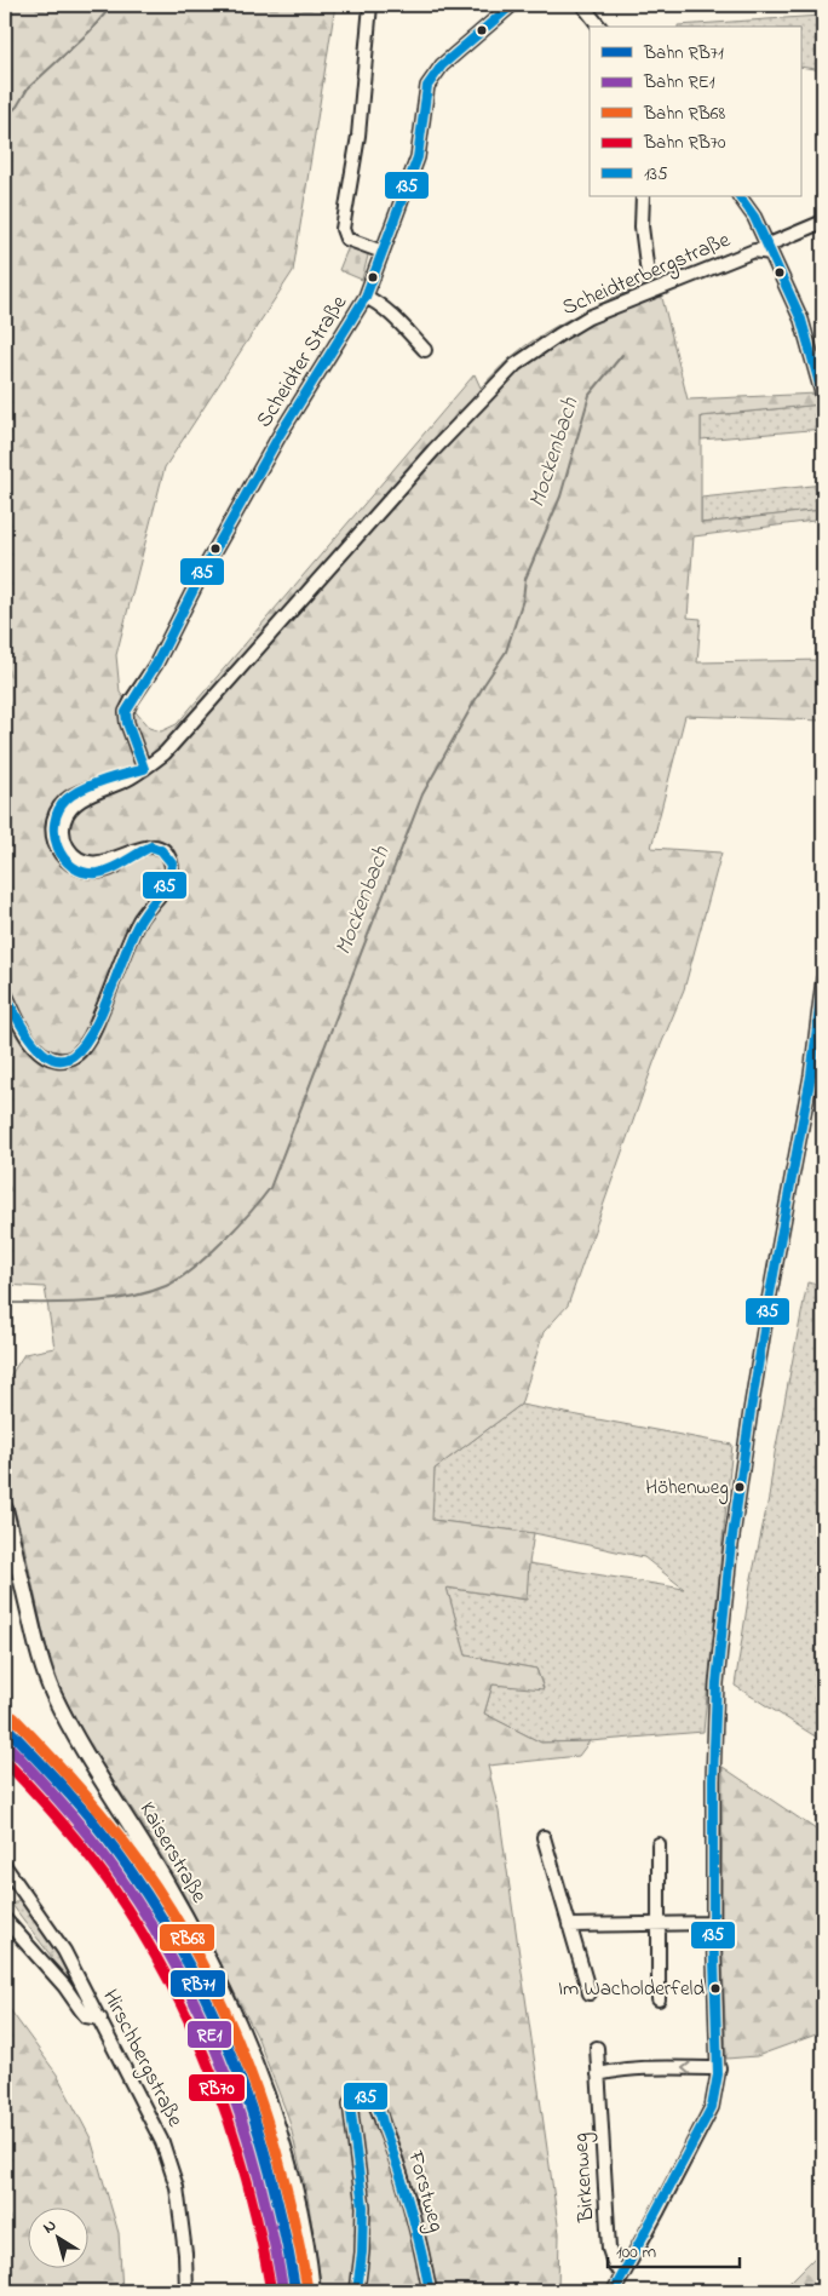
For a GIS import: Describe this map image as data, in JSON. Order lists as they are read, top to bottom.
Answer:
{
  "streets": {
    "main road": ["Kaiserstraße"],
    "street": [
      "Scheidterbergstraße",
      "Scheidter Straße",
      "Hirschbergstraße",
      "Birkenweg",
      "Forstweg"
    ]
  },
  "crossings": [
    ["Scheidterbergstraße", "Scheidter Straße"]
  ],
  "water": ["Mockenbach"],
  "places": ["Höhenweg", "Im Wacholderfeld"],
  "lines": [
    "transit line 135",
    "rail line RB68",
    "rail line RB71",
    "rail line RE1",
    "rail line RB70"
  ],
  "legend": [
    "Bahn RB71",
    "Bahn RE1",
    "Bahn RB68",
    "Bahn RB70",
    "135"
  ],
  "scale_bar": "100 m",
  "north": "top left"
}
